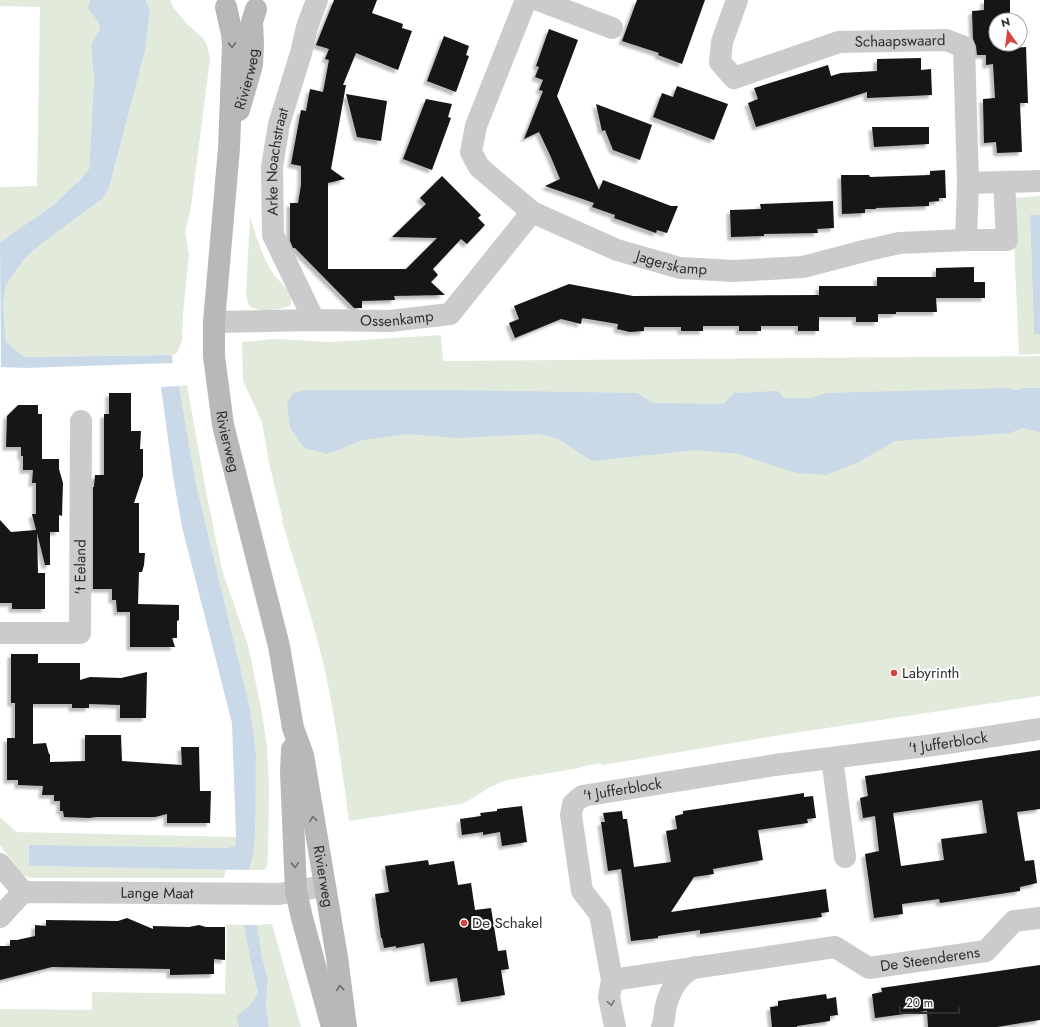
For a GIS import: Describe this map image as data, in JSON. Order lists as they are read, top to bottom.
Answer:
{
  "streets": {
    "street": [
      "Schaapswaard",
      "Rivierweg",
      "Arke Noachstraat",
      "Jagerskamp",
      "Ossenkamp",
      "'t Eeland",
      "'t Jufferblock",
      "Lange Maat",
      "De Steenderens"
    ]
  },
  "crossings": [
    ["Schaapswaard", "Jagerskamp"],
    ["Rivierweg", "Ossenkamp"],
    ["Rivierweg", "Lange Maat"],
    ["Arke Noachstraat", "Ossenkamp"],
    ["Jagerskamp", "Ossenkamp"],
    ["'t Jufferblock", "De Steenderens"]
  ],
  "places": ["Labyrinth", "De Schakel"],
  "scale_bar": "20 m",
  "north": "top"
}
